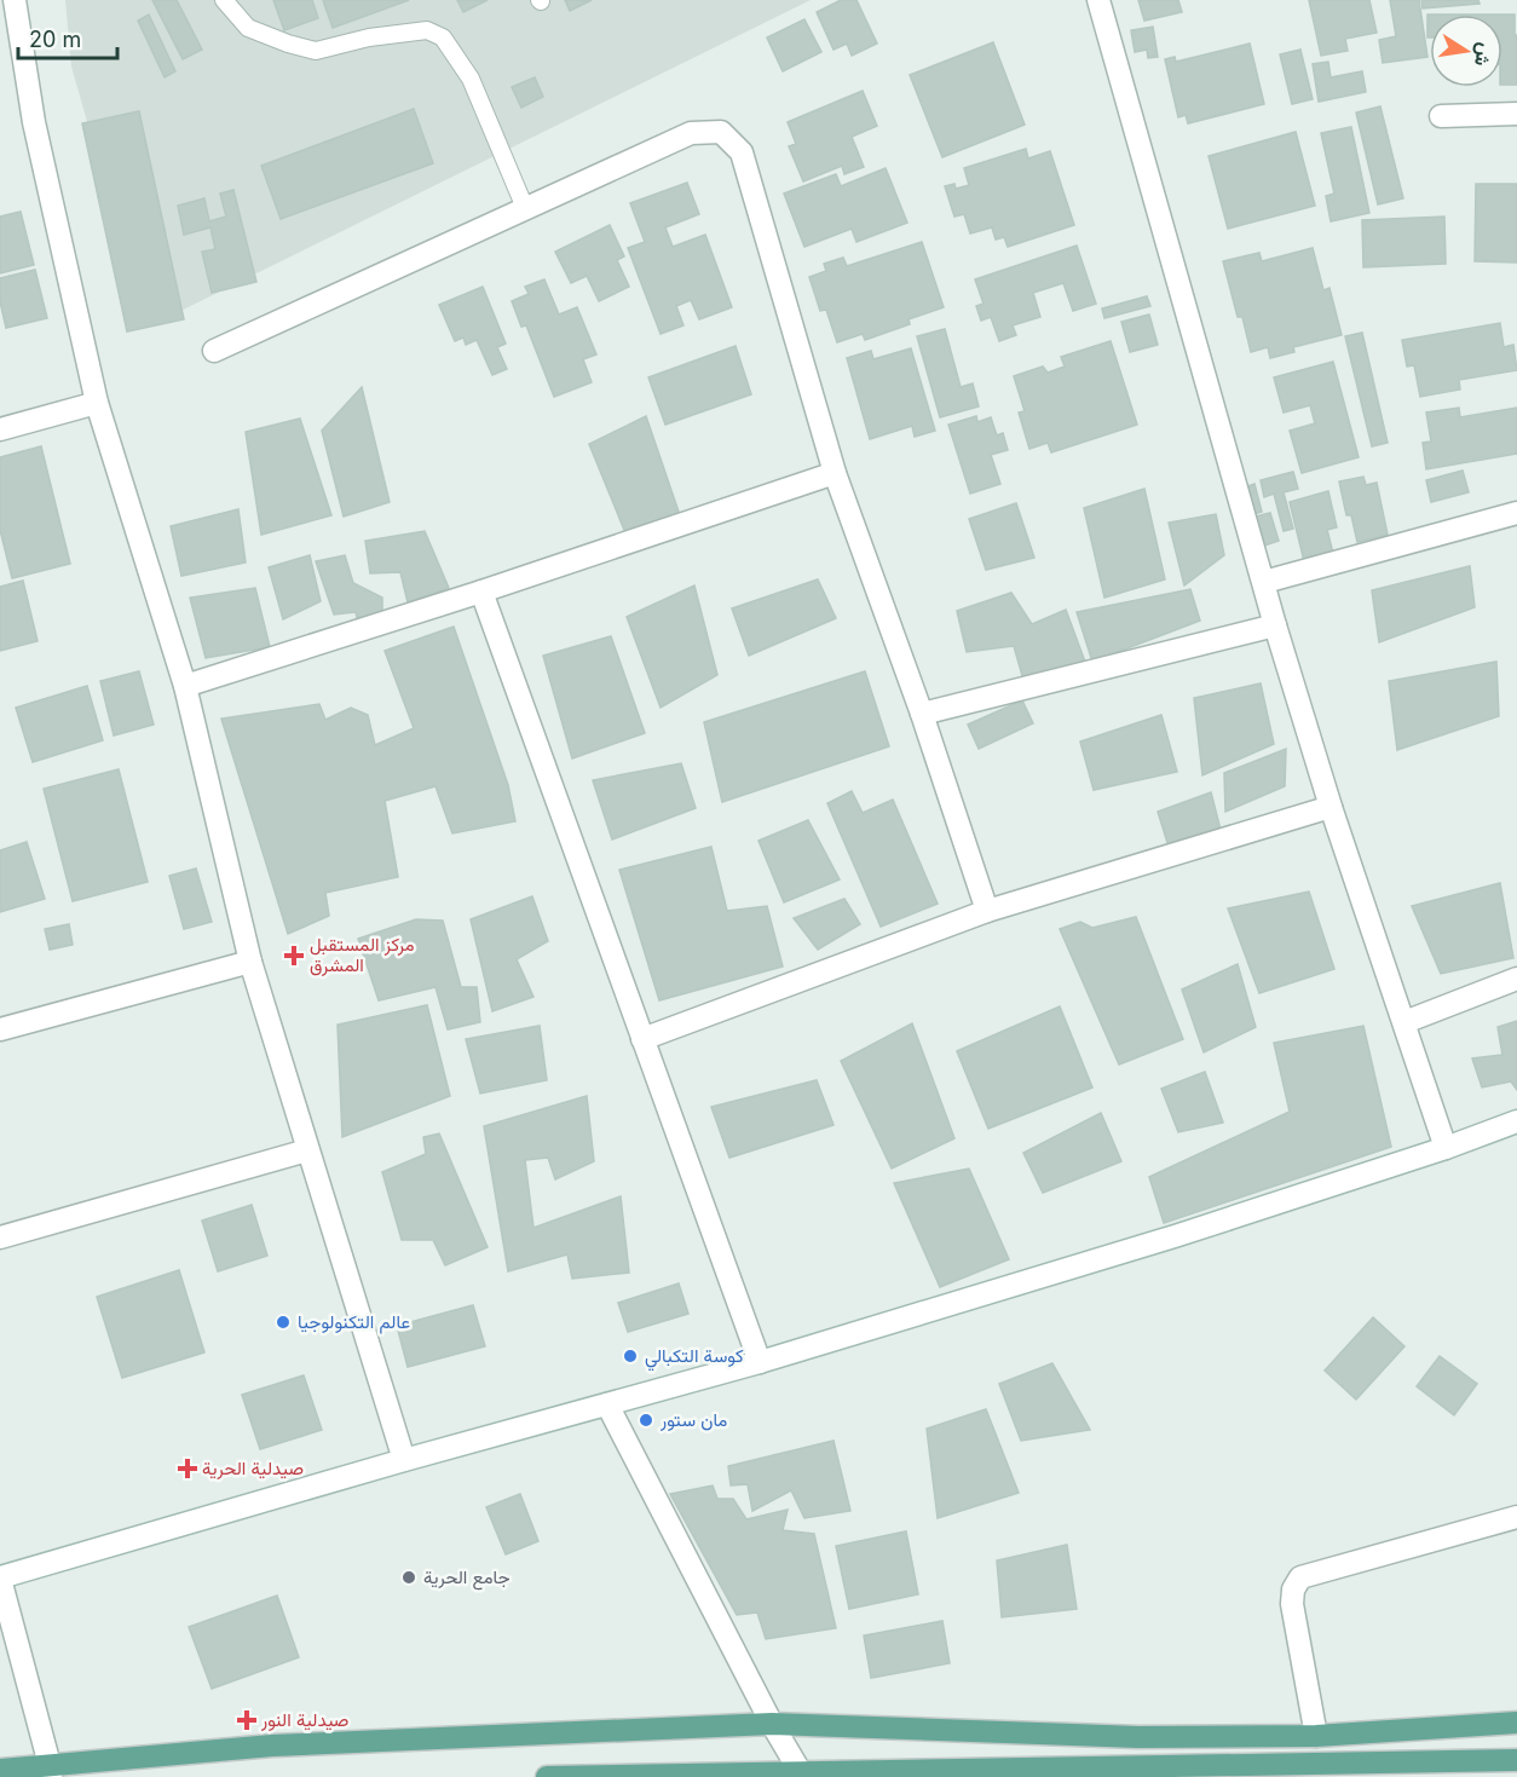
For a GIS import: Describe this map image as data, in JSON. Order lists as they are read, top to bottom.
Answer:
{
  "places": {
    "health": ["مركز المستقبل المشرق", "صيدلية الحرية", "صيدلية النور"],
    "other": [
      "عالم التكنولوجيا",
      "كوسة التكبالي",
      "مان ستور",
      "جامع الحرية"
    ]
  },
  "scale_bar": "20 m",
  "north": "right"
}
